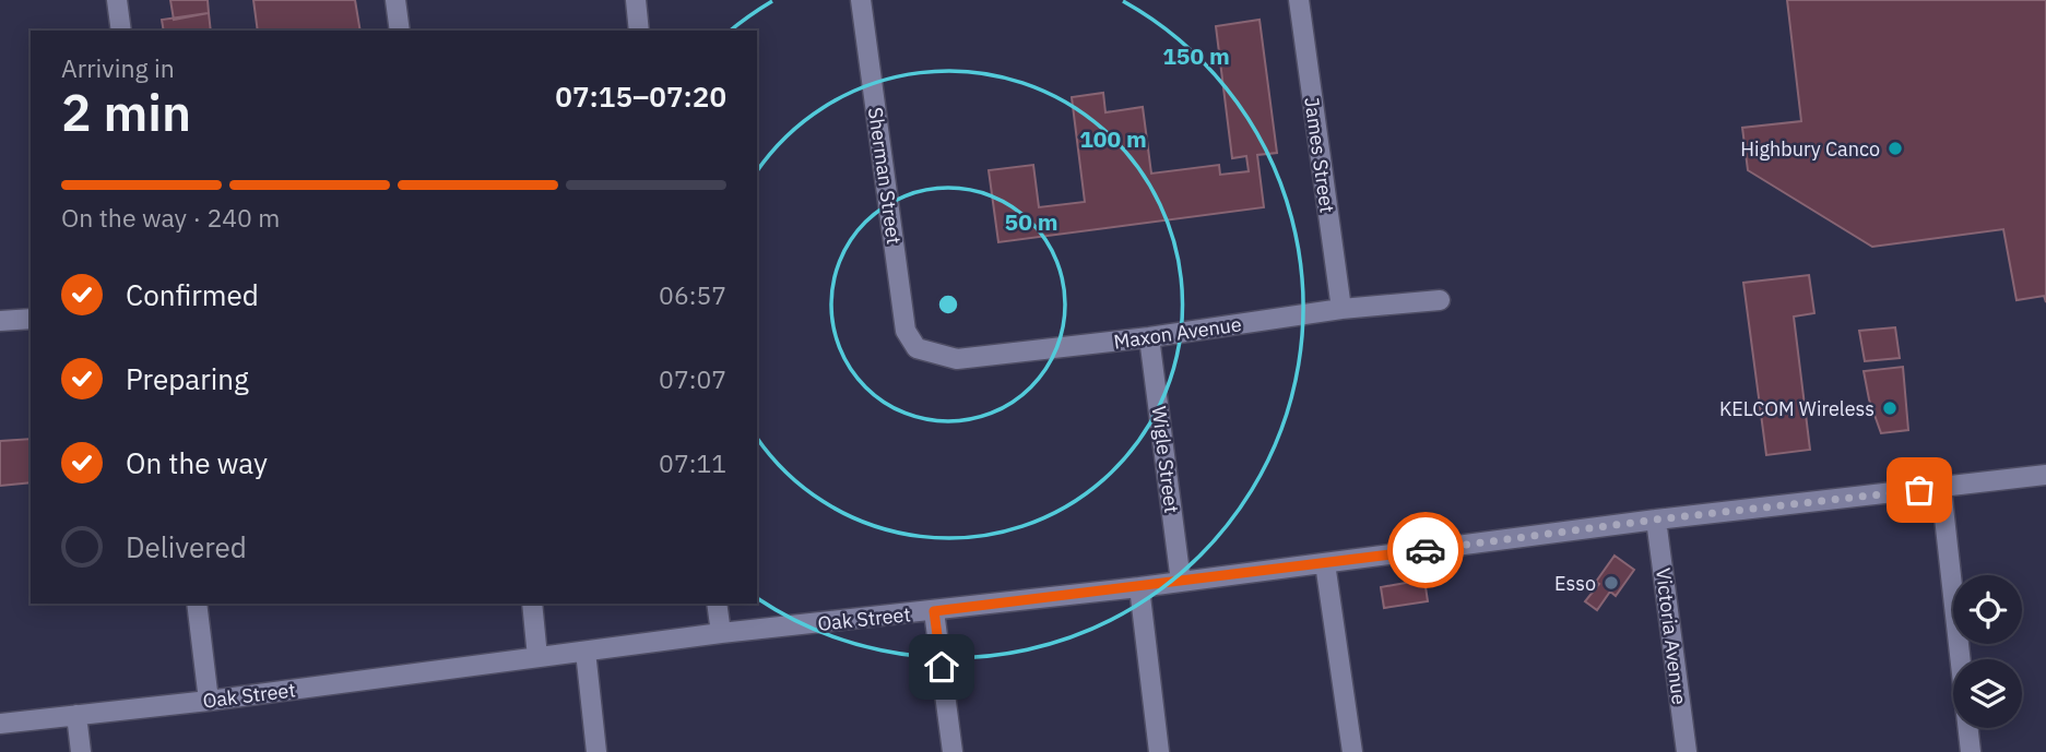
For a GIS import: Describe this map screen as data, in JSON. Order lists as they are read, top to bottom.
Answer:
{
  "streets": {
    "street": [
      "James Street",
      "Sherman Street",
      "Maxon Avenue",
      "Wigle Street",
      "Oak Street",
      "Victoria Avenue"
    ]
  },
  "crossings": [
    ["James Street", "Maxon Avenue"],
    ["Sherman Street", "Maxon Avenue"],
    ["Maxon Avenue", "Wigle Street"],
    ["Wigle Street", "Oak Street"],
    ["Oak Street", "Victoria Avenue"]
  ],
  "places": ["Highbury Canco", "KELCOM Wireless", "Esso"],
  "page": {
    "heading": ["2 min", "Arriving in", "07:15–07:20"],
    "bar": "On the way · 240 m",
    "list": [
      ["Confirmed", "06:57"],
      ["Preparing", "07:07"],
      ["On the way", "07:11"],
      "Delivered"
    ]
  },
  "rings": ["150 m", "100 m", "50 m"]
}
